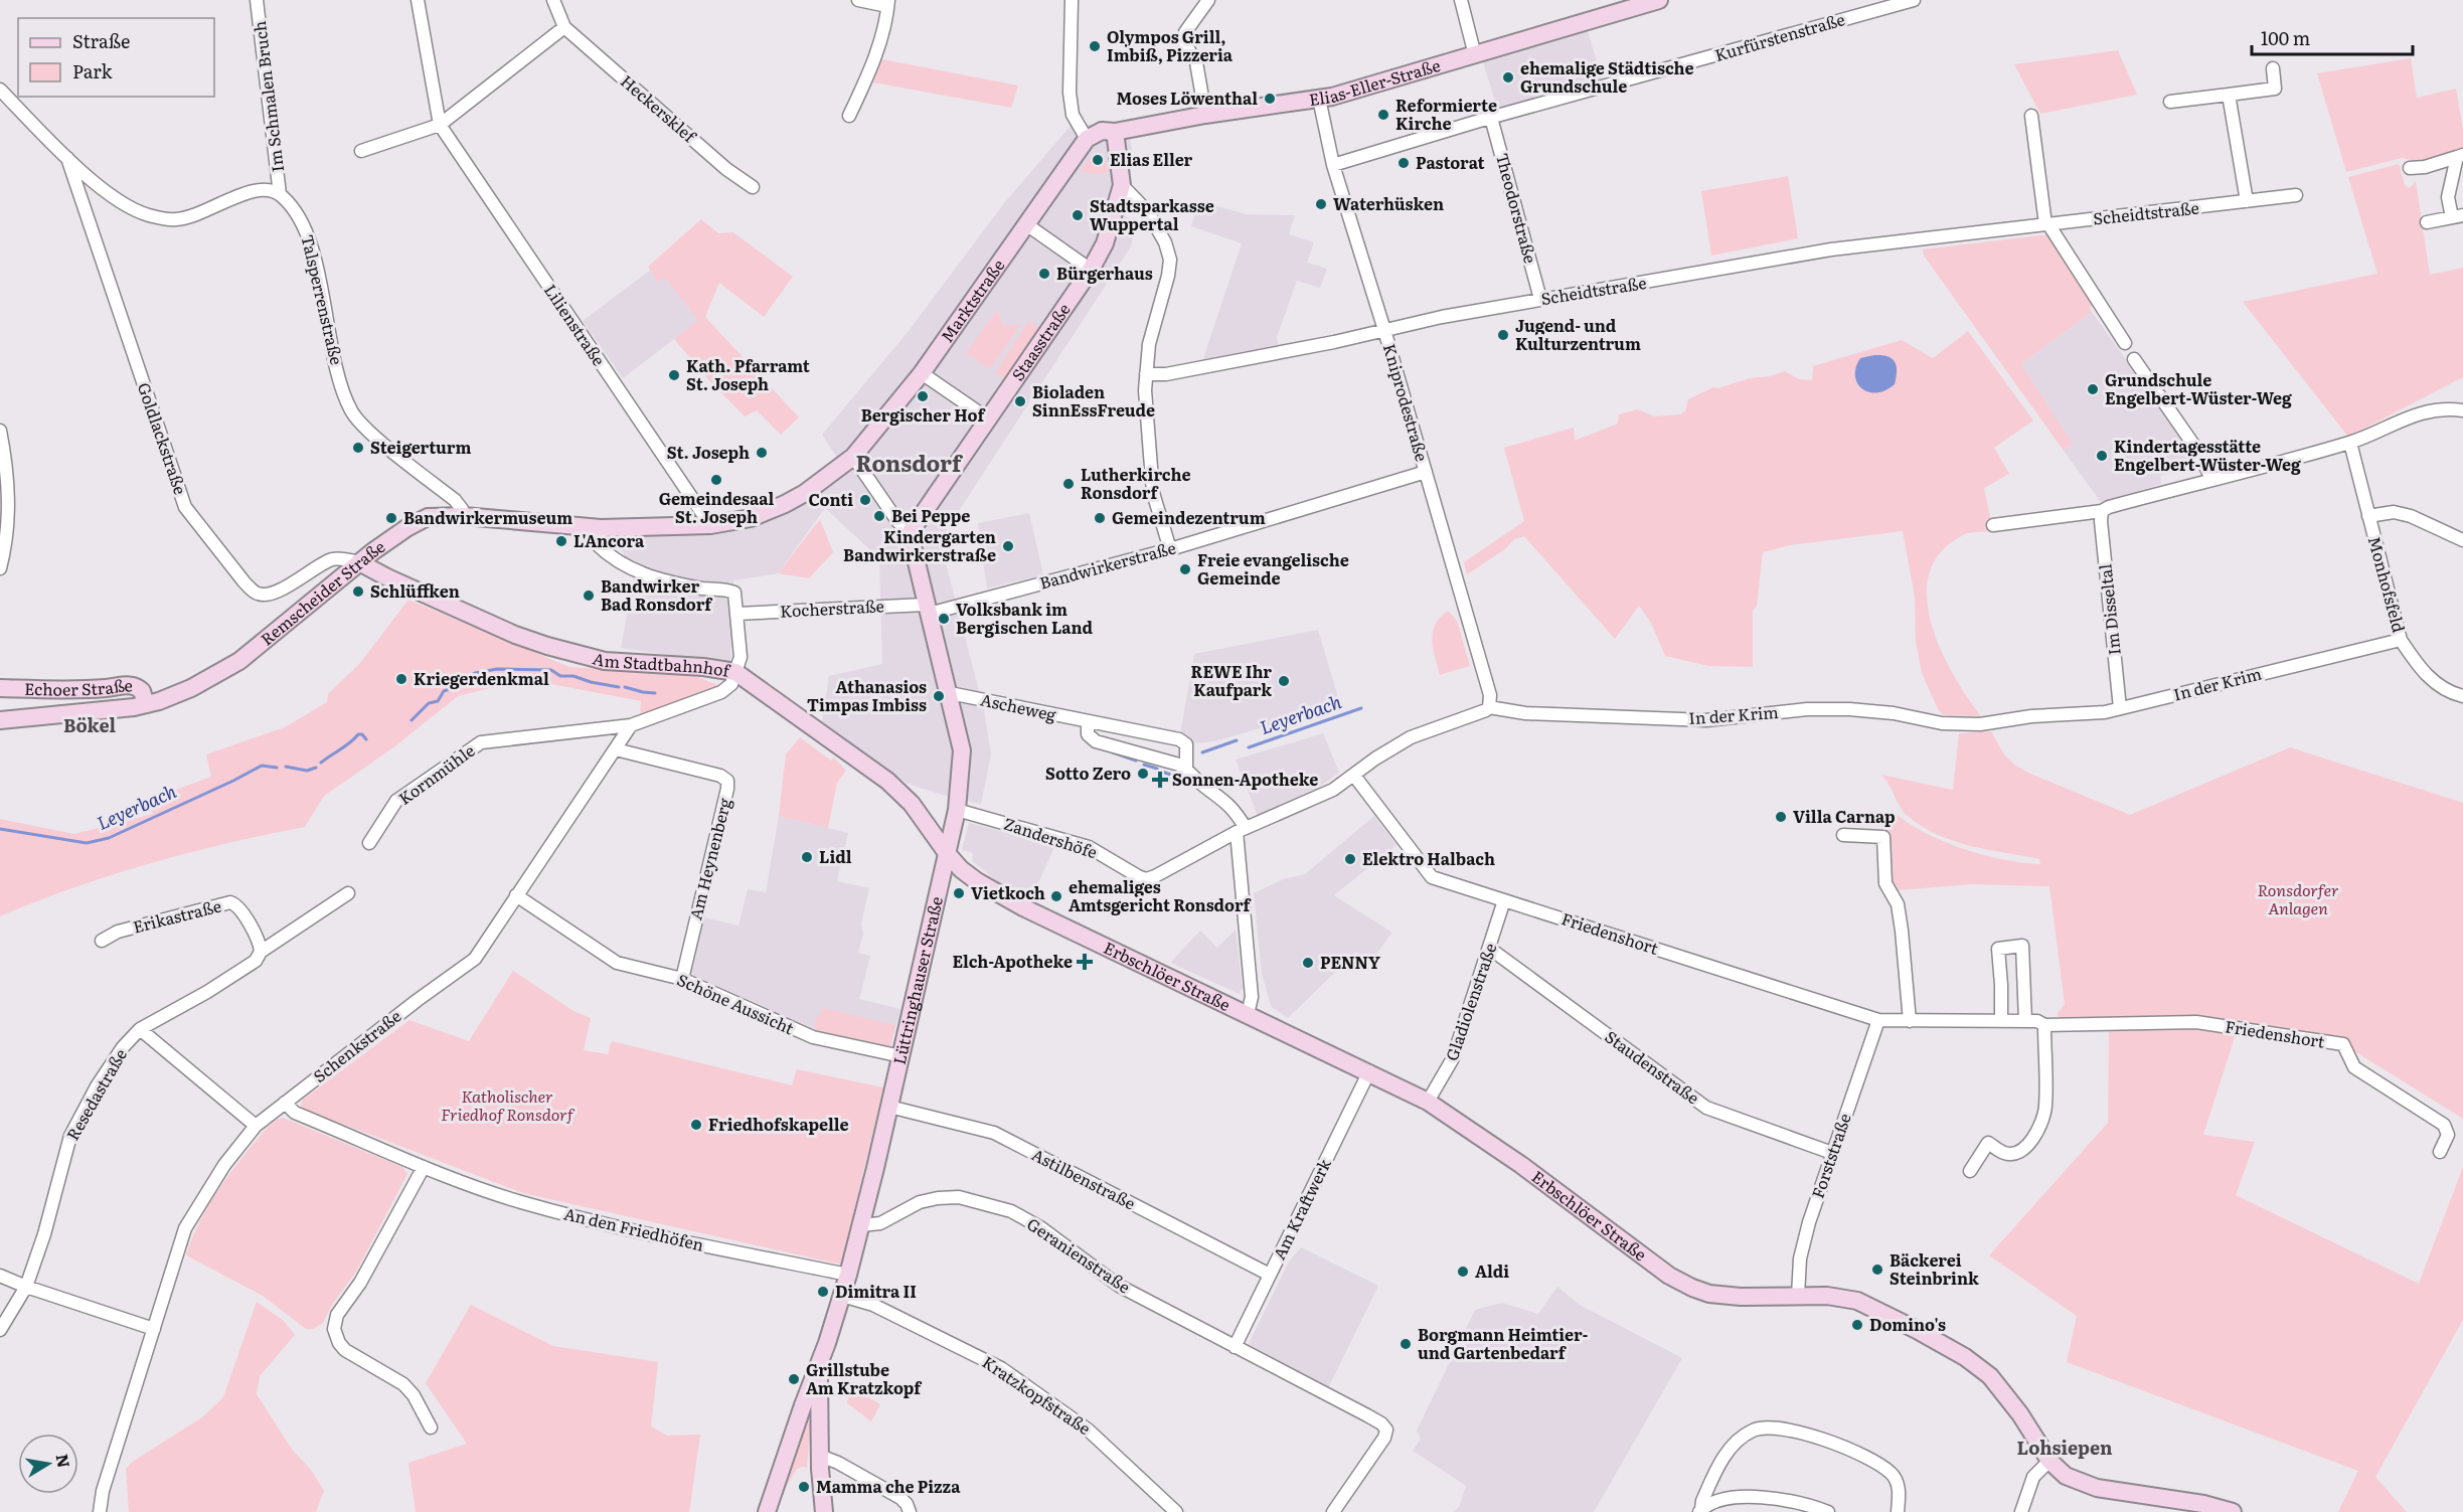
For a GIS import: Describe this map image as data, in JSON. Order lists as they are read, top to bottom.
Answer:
{
  "streets": {
    "main road": [
      "Elias-Eller-Straße",
      "Marktstraße",
      "Staasstraße",
      "Remscheider Straße",
      "Am Stadtbahnhof",
      "Echoer Straße",
      "Erbschlöer Straße",
      "Lüttringhauser Straße"
    ],
    "street": [
      "Kurfürstenstraße",
      "Im Schmalen Bruch",
      "Heckersklef",
      "Theodorstraße",
      "Scheidtstraße",
      "Talsperrenstraße",
      "Lilienstraße",
      "Kniprodestraße",
      "Goldlackstraße",
      "Bandwirkerstraße",
      "Monhofsfeld",
      "Kocherstraße",
      "Im Disseltal",
      "In der Krim",
      "Ascheweg",
      "Kornmühle",
      "Zandershöfe",
      "Am Heynenberg",
      "Erikastraße",
      "Friedenshort",
      "Gladiolenstraße",
      "Schöne Aussicht",
      "Schenkstraße",
      "Staudenstraße",
      "Resedastraße",
      "Forststraße",
      "Astilbenstraße",
      "Am Kraftwerk",
      "An den Friedhöfen",
      "Geranienstraße",
      "Kratzkopfstraße"
    ]
  },
  "crossings": [
    ["Kurfürstenstraße", "Theodorstraße"],
    ["Kurfürstenstraße", "Kniprodestraße"],
    ["Elias-Eller-Straße", "Marktstraße"],
    ["Elias-Eller-Straße", "Staasstraße"],
    ["Elias-Eller-Straße", "Kniprodestraße"],
    ["Im Schmalen Bruch", "Talsperrenstraße"],
    ["Theodorstraße", "Scheidtstraße"],
    ["Scheidtstraße", "Kniprodestraße"],
    ["Talsperrenstraße", "Remscheider Straße"],
    ["Marktstraße", "Remscheider Straße"],
    ["Marktstraße", "Lüttringhauser Straße"],
    ["Lilienstraße", "Remscheider Straße"],
    ["Staasstraße", "Lüttringhauser Straße"],
    ["Kniprodestraße", "Bandwirkerstraße"],
    ["Kniprodestraße", "In der Krim"],
    ["Goldlackstraße", "Remscheider Straße"],
    ["Goldlackstraße", "Am Stadtbahnhof"],
    ["Bandwirkerstraße", "Kocherstraße"],
    ["Bandwirkerstraße", "Lüttringhauser Straße"],
    ["Monhofsfeld", "In der Krim"],
    ["Remscheider Straße", "Am Stadtbahnhof"],
    ["Remscheider Straße", "Echoer Straße"],
    ["Remscheider Straße", "Lüttringhauser Straße"],
    ["Kocherstraße", "Lüttringhauser Straße"],
    ["Im Disseltal", "In der Krim"],
    ["Am Stadtbahnhof", "Erbschlöer Straße"],
    ["Am Stadtbahnhof", "Lüttringhauser Straße"],
    ["Ascheweg", "Lüttringhauser Straße"],
    ["Kornmühle", "Schenkstraße"],
    ["Zandershöfe", "Lüttringhauser Straße"],
    ["Am Heynenberg", "Schöne Aussicht"],
    ["Am Heynenberg", "Schenkstraße"],
    ["Erikastraße", "Resedastraße"],
    ["Friedenshort", "Gladiolenstraße"],
    ["Friedenshort", "Forststraße"],
    ["Erbschlöer Straße", "Lüttringhauser Straße"],
    ["Erbschlöer Straße", "Gladiolenstraße"],
    ["Erbschlöer Straße", "Forststraße"],
    ["Erbschlöer Straße", "Am Kraftwerk"],
    ["Lüttringhauser Straße", "Schöne Aussicht"],
    ["Lüttringhauser Straße", "Astilbenstraße"],
    ["Lüttringhauser Straße", "An den Friedhöfen"],
    ["Lüttringhauser Straße", "Geranienstraße"],
    ["Lüttringhauser Straße", "Kratzkopfstraße"],
    ["Gladiolenstraße", "Staudenstraße"],
    ["Schöne Aussicht", "Schenkstraße"],
    ["Schenkstraße", "An den Friedhöfen"],
    ["Staudenstraße", "Forststraße"],
    ["Astilbenstraße", "Am Kraftwerk"],
    ["Am Kraftwerk", "Geranienstraße"]
  ],
  "districts": ["Ronsdorf", "Bökel", "Lohsiepen"],
  "water": ["Leyerbach"],
  "parks": ["Ronsdorfer Anlagen", "Katholischer Friedhof Ronsdorf"],
  "places": {
    "other": [
      "Olympos Grill, Imbiß, Pizzeria",
      "ehemalige Städtische Grundschule",
      "Moses Löwenthal",
      "Reformierte Kirche",
      "Elias Eller",
      "Pastorat",
      "Waterhüsken",
      "Stadtsparkasse Wuppertal",
      "Bürgerhaus",
      "Jugend- und Kulturzentrum",
      "Kath. Pfarramt St. Joseph",
      "Grundschule Engelbert-Wüster-Weg",
      "Bergischer Hof",
      "Bioladen SinnEssFreude",
      "Steigerturm",
      "St. Joseph",
      "Kindertagesstätte Engelbert-Wüster-Weg",
      "Gemeindesaal St. Joseph",
      "Lutherkirche Ronsdorf",
      "Conti",
      "Bei Peppe",
      "Bandwirkermuseum",
      "Gemeindezentrum",
      "L'Ancora",
      "Kindergarten Bandwirkerstraße",
      "Freie evangelische Gemeinde",
      "Schlüffken",
      "Bandwirker Bad Ronsdorf",
      "Volksbank im Bergischen Land",
      "Kriegerdenkmal",
      "REWE Ihr Kaufpark",
      "Athanasios Timpas Imbiss",
      "Sotto Zero",
      "Villa Carnap",
      "Lidl",
      "Elektro Halbach",
      "Vietkoch",
      "ehemaliges Amtsgericht Ronsdorf",
      "PENNY",
      "Friedhofskapelle",
      "Bäckerei Steinbrink",
      "Aldi",
      "Dimitra II",
      "Domino's",
      "Borgmann Heimtier- und Gartenbedarf",
      "Grillstube Am Kratzkopf",
      "Mamma che Pizza"
    ],
    "health": ["Sonnen-Apotheke", "Elch-Apotheke"]
  },
  "legend": ["Straße", "Park"],
  "scale_bar": "100 m",
  "north": "right"
}
